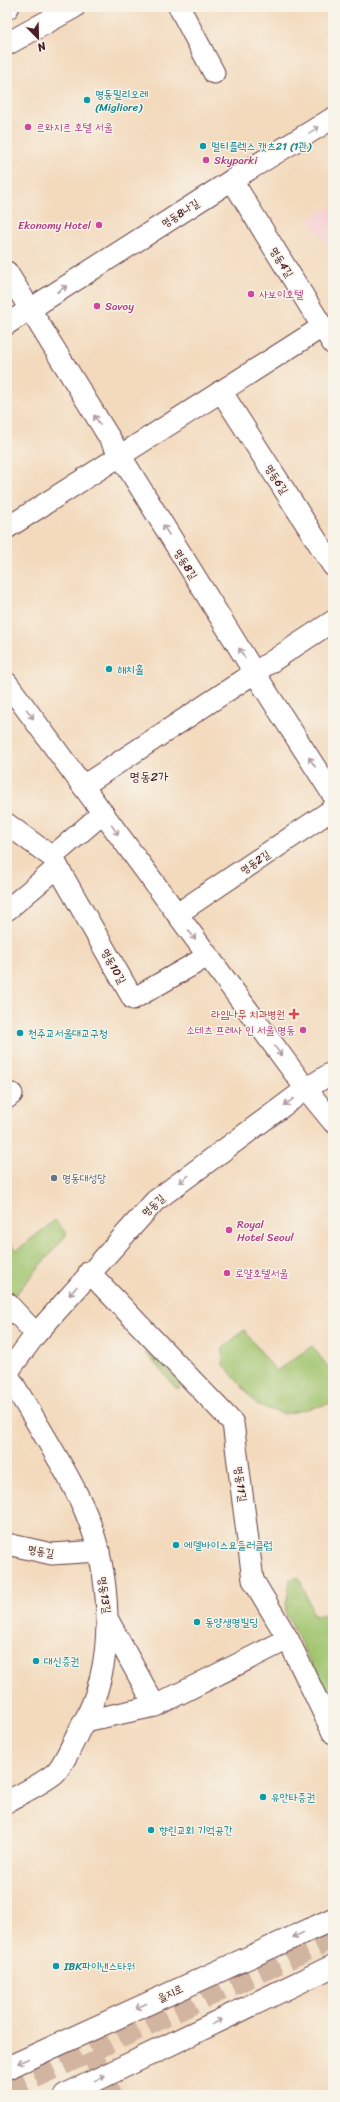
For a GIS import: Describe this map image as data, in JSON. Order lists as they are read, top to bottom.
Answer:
{
  "streets": {
    "main road": ["을지로"],
    "street": [
      "명동8나길",
      "명동4길",
      "명동6길",
      "명동8길",
      "명동2길",
      "명동10길",
      "명동길",
      "명동11길",
      "명동13길"
    ]
  },
  "crossings": [
    ["명동8나길", "명동4길"],
    ["명동8나길", "명동8길"],
    ["명동길", "명동11길"],
    ["명동길", "명동13길"]
  ],
  "one_way": ["명동8길", "명동길"],
  "districts": ["명동2가"],
  "places": {
    "other": [
      "명동밀리오레 (Migliore)",
      "르와지르 호텔 서울",
      "멀티플렉스 캣츠21 (1관)",
      "Skyparki",
      "Ekonomy Hotel",
      "사보이호텔",
      "Savoy",
      "해치홀",
      "소테츠 프레사 인 서울 명동",
      "천주교서울대교구청",
      "명동대성당",
      "Royal Hotel Seoul",
      "로얄호텔서울",
      "에델바이스요들러클럽",
      "동양생명빌딩",
      "대신증권",
      "유안타증권",
      "향린교회 기억공간",
      "IBK파이낸스타워"
    ],
    "health": ["라임나무 치과병원"]
  },
  "north": "bottom right"
}
